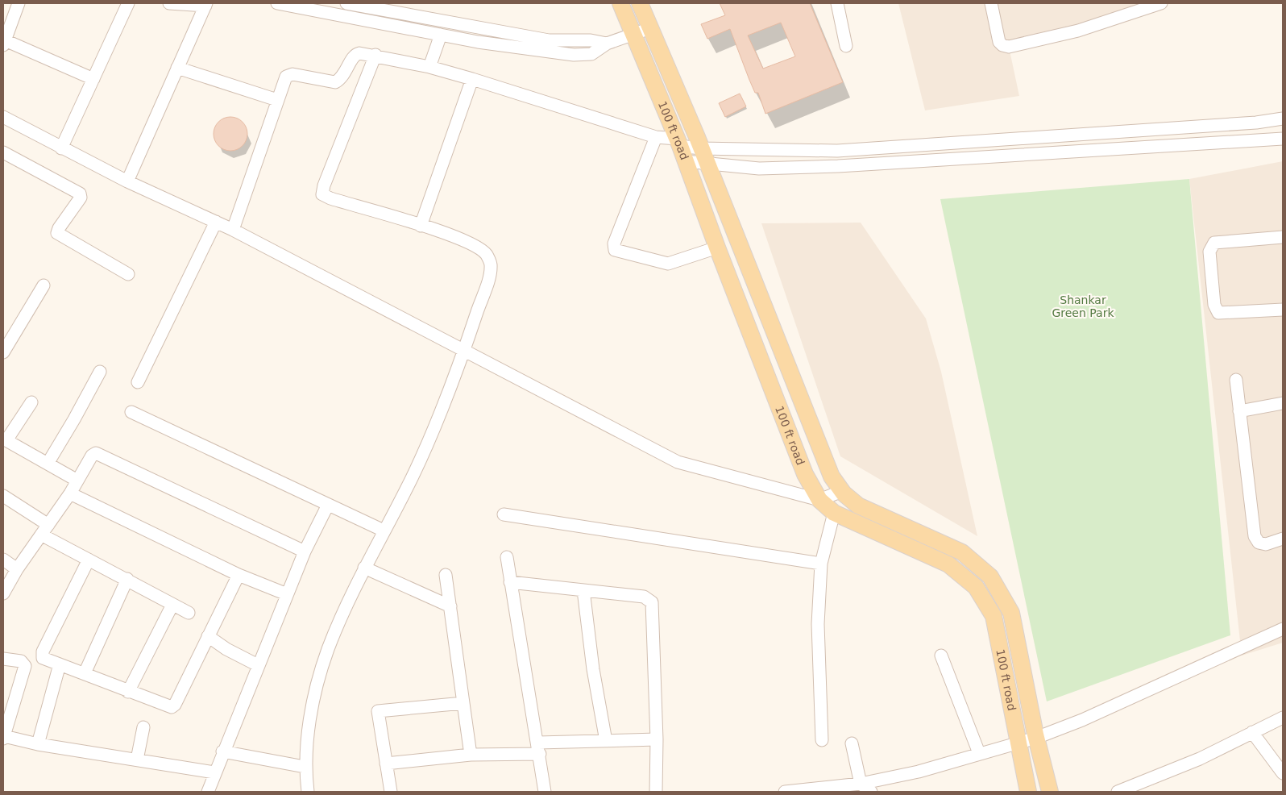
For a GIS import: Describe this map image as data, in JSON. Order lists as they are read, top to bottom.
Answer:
{
  "streets": {
    "main road": ["100 ft road"]
  },
  "parks": ["Shankar Green Park"]
}
